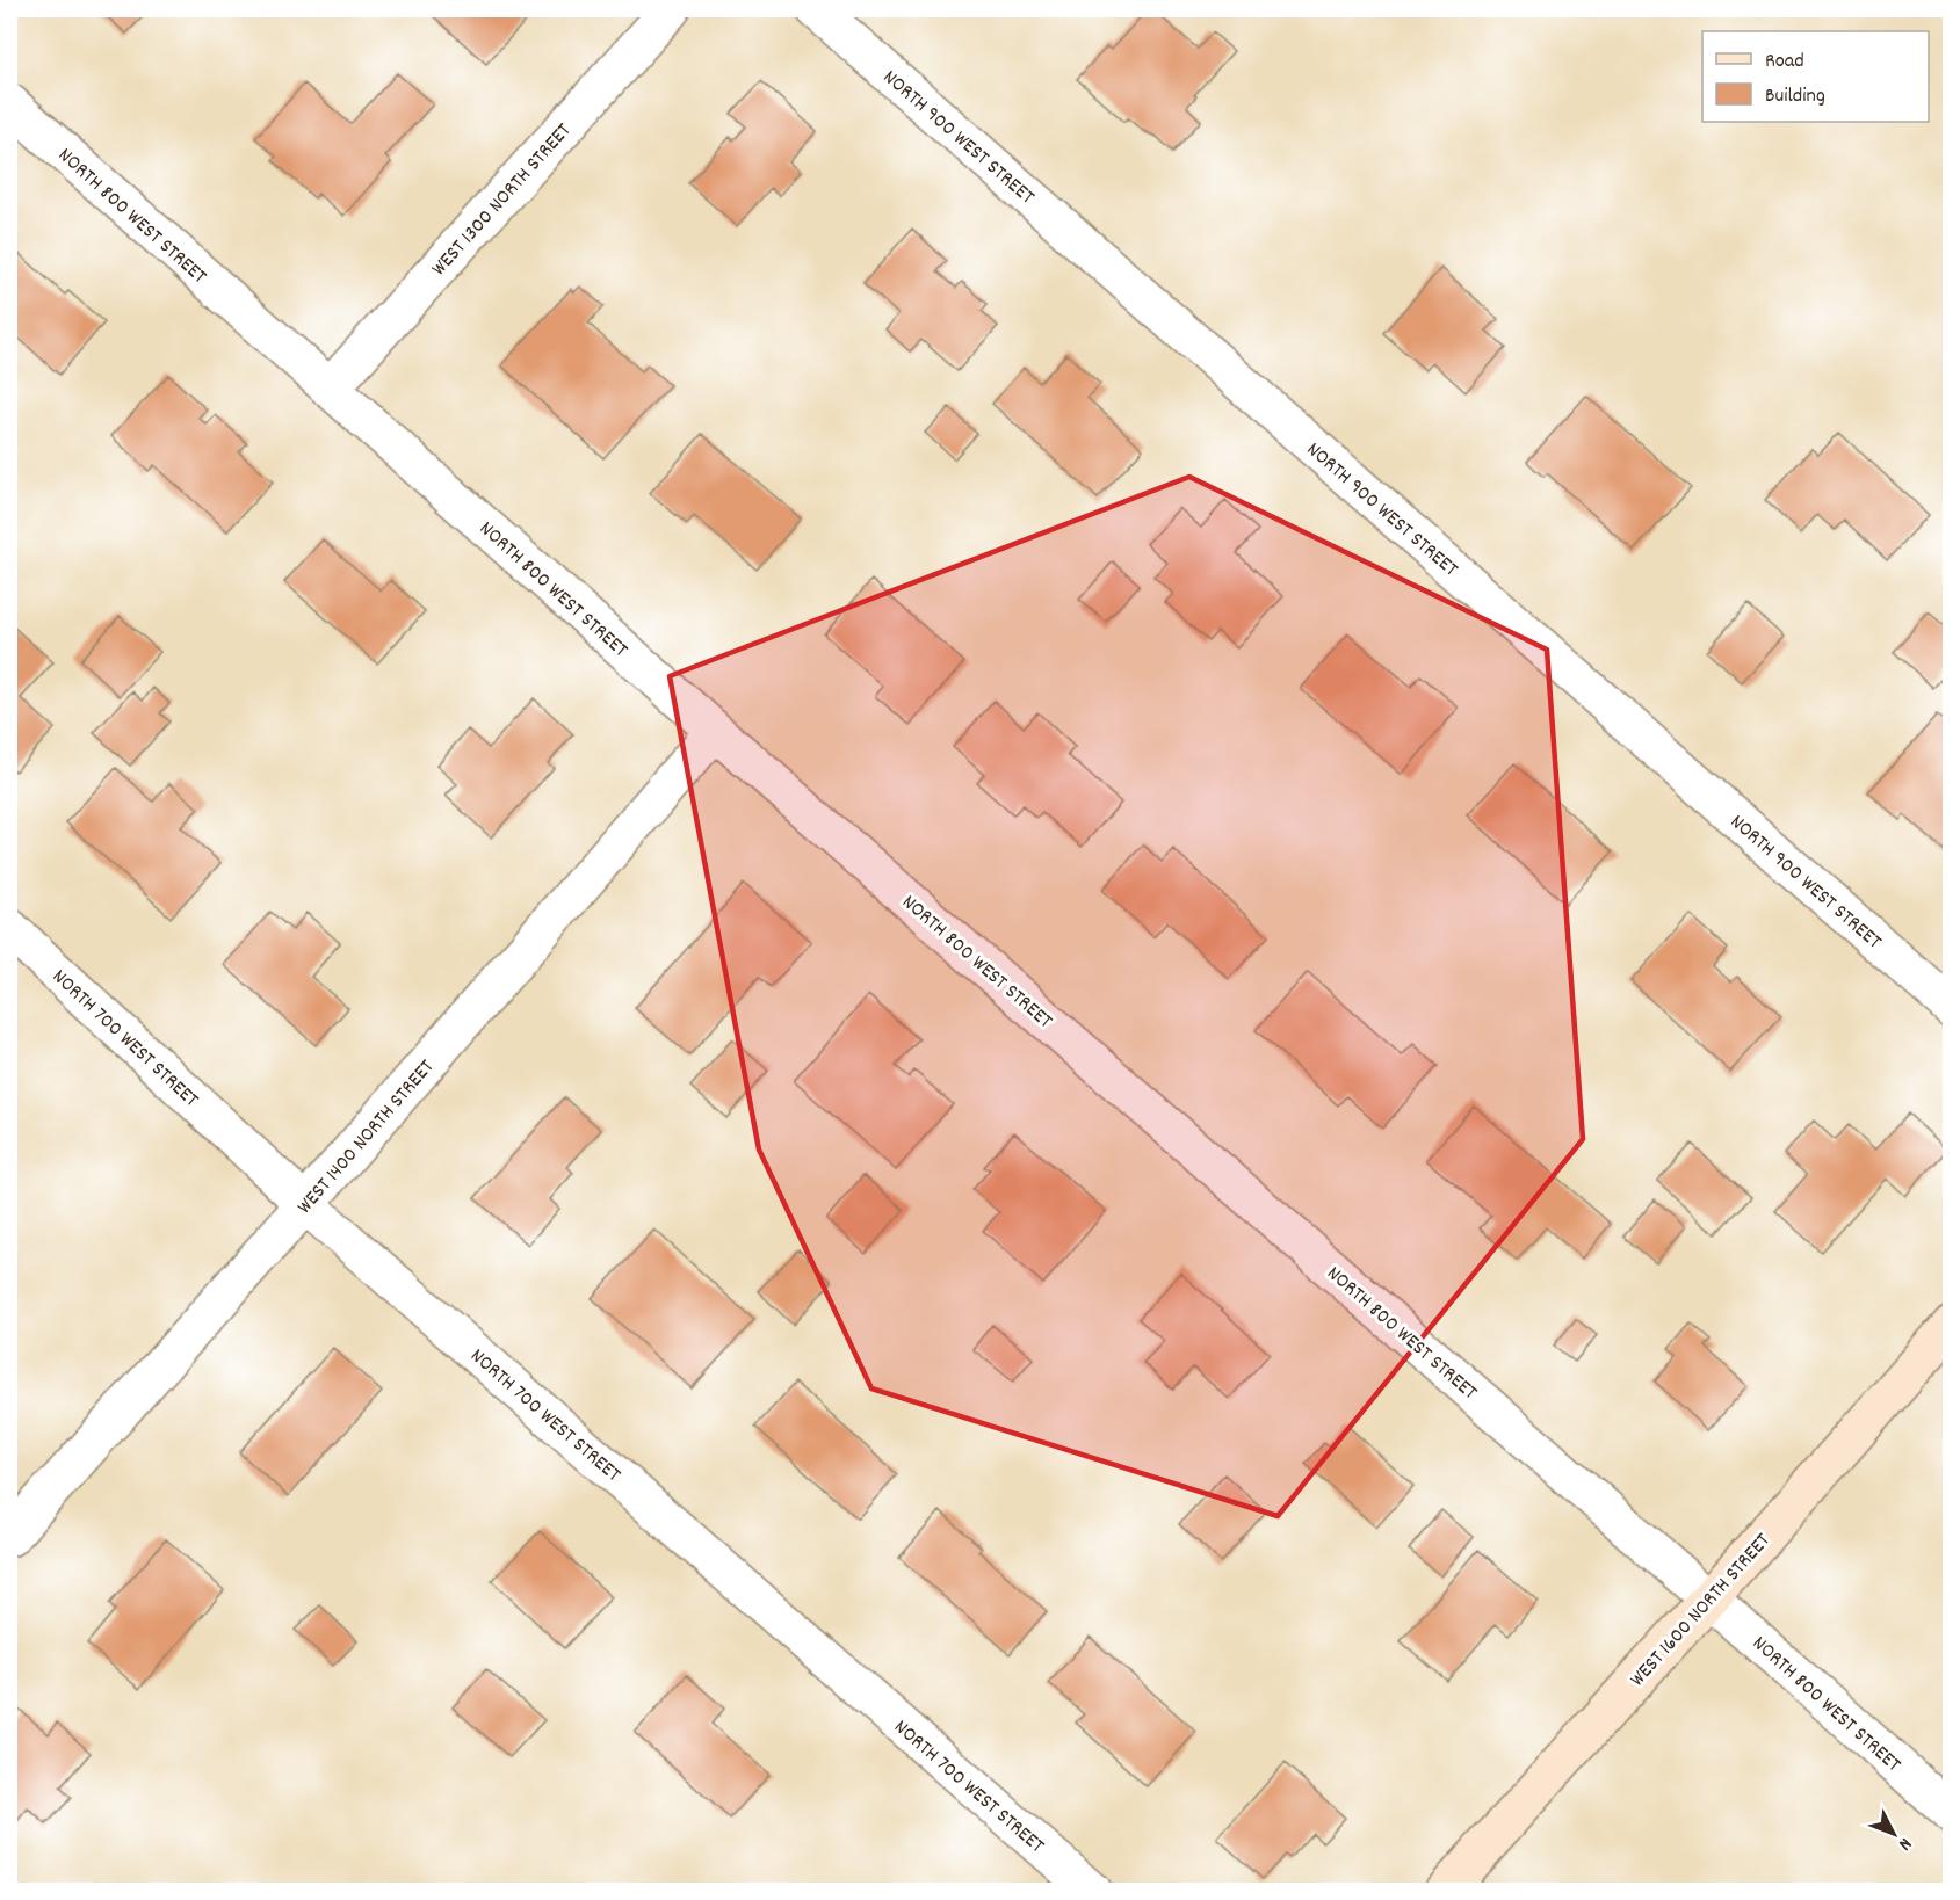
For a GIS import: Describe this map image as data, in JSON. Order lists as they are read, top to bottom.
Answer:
{
  "streets": {
    "street": [
      "NORTH 900 WEST STREET",
      "WEST 1300 NORTH STREET",
      "NORTH 800 WEST STREET",
      "NORTH 700 WEST STREET",
      "WEST 1400 NORTH STREET",
      "WEST 1600 NORTH STREET"
    ]
  },
  "crossings": [
    ["WEST 1300 NORTH STREET", "NORTH 800 WEST STREET"],
    ["NORTH 800 WEST STREET", "WEST 1400 NORTH STREET"],
    ["NORTH 800 WEST STREET", "WEST 1600 NORTH STREET"],
    ["NORTH 700 WEST STREET", "WEST 1400 NORTH STREET"]
  ],
  "legend": ["Road", "Building"],
  "north": "bottom right"
}
